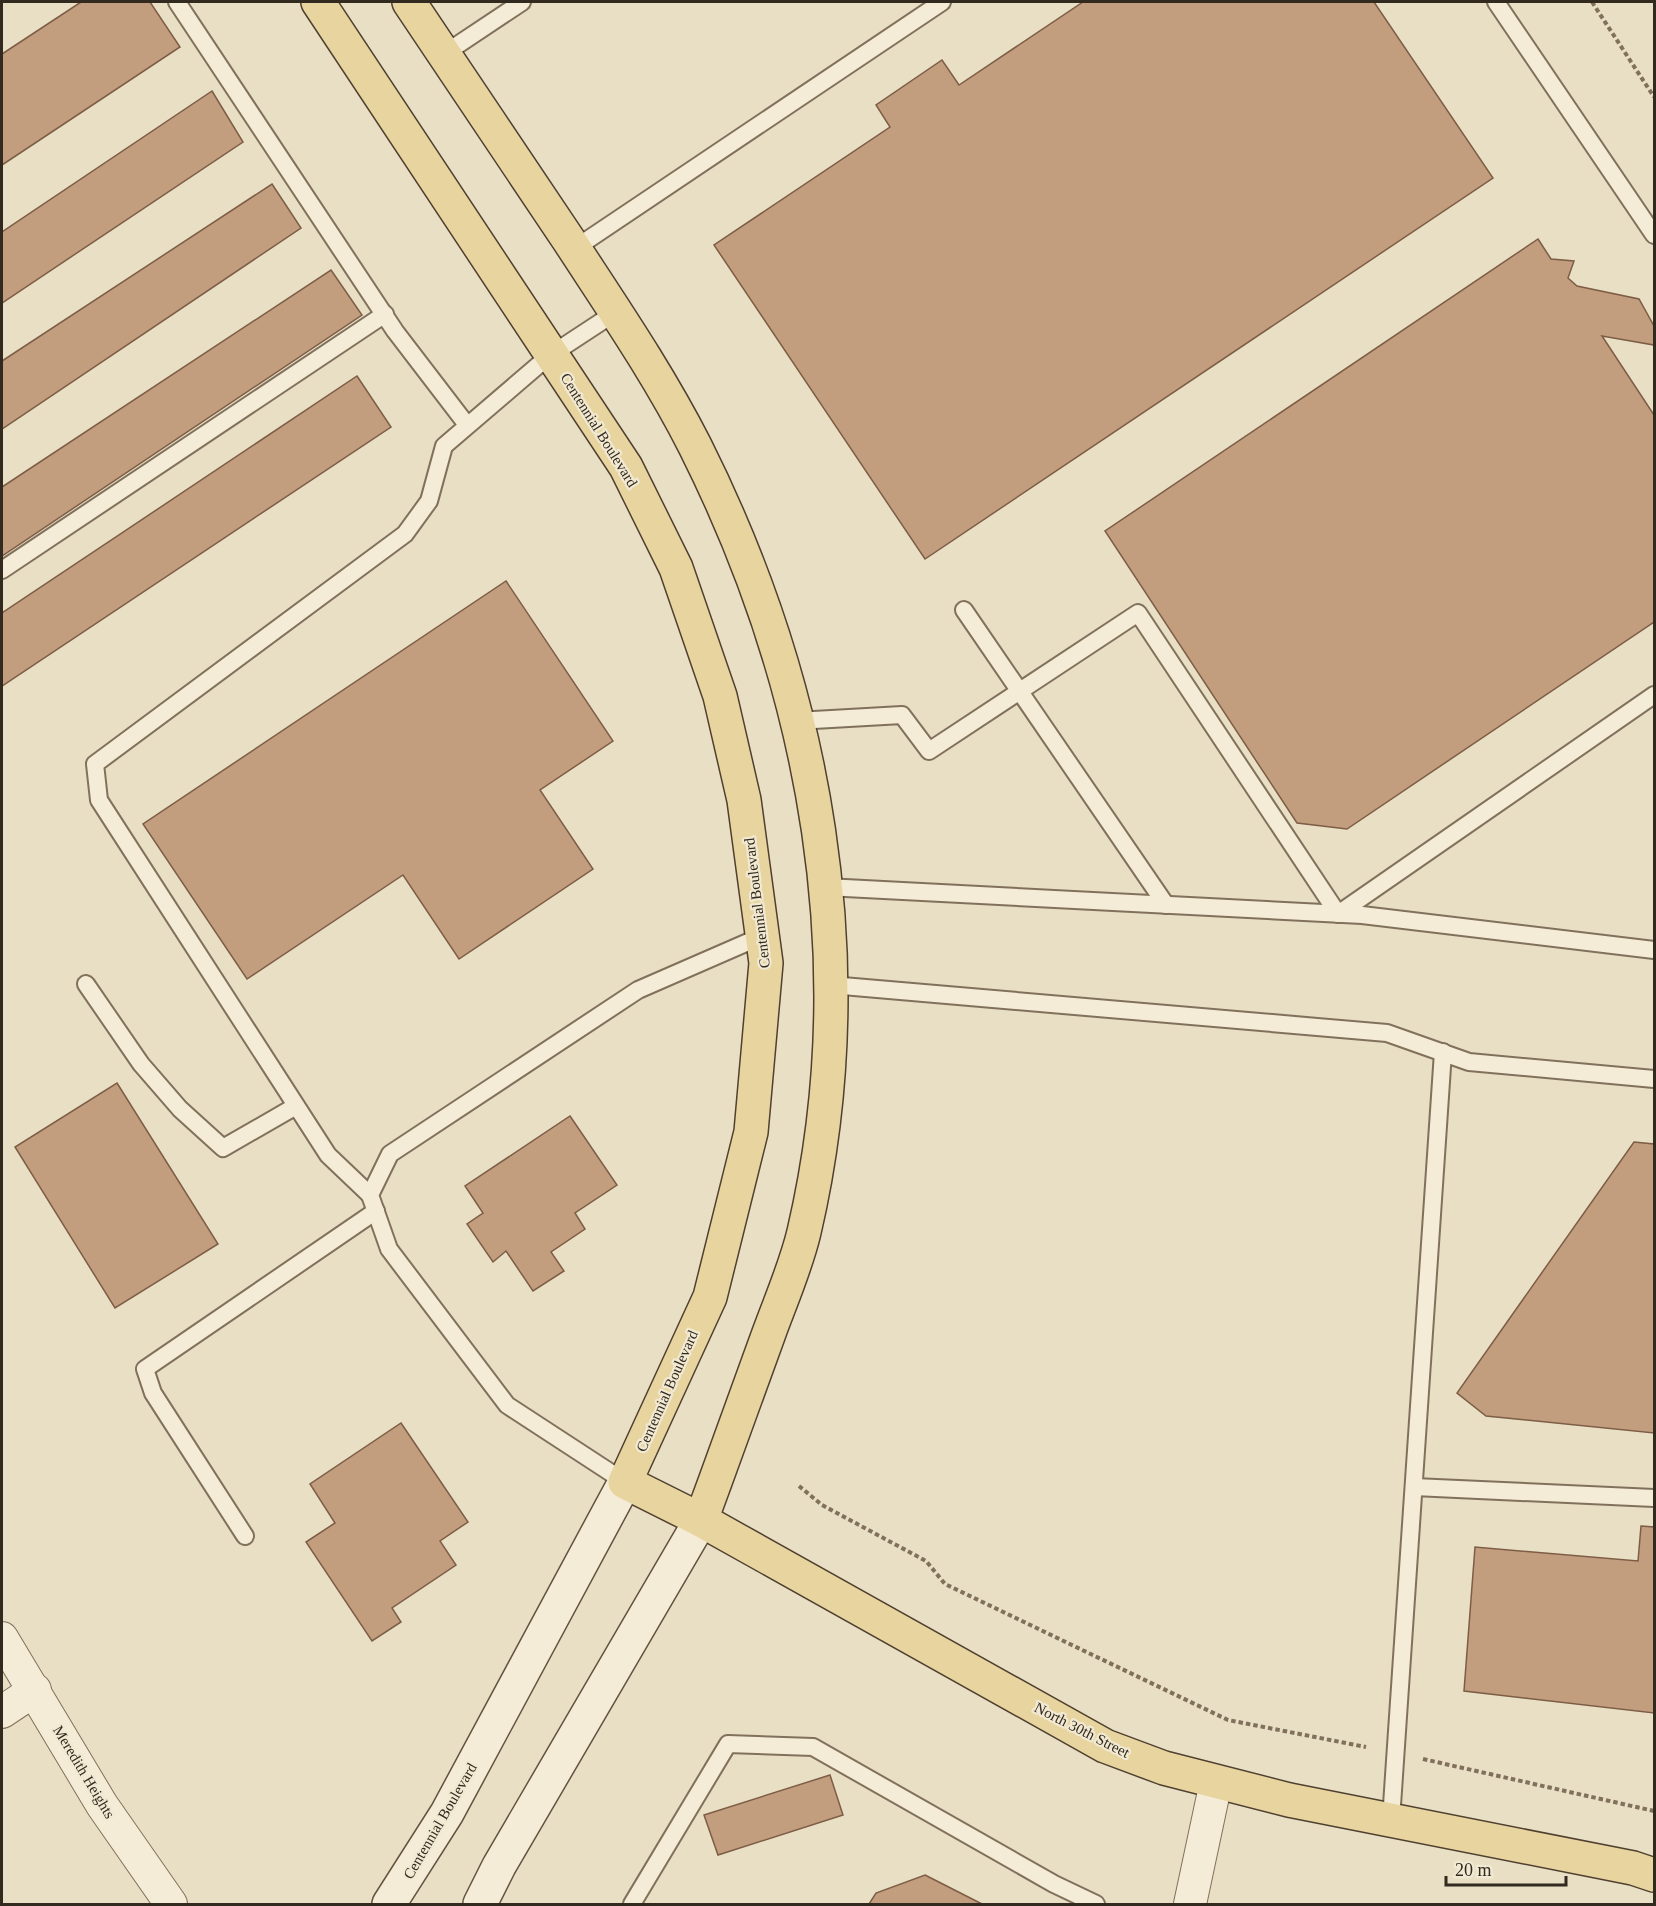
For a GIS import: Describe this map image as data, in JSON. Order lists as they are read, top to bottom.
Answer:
{
  "streets": {
    "main road": ["Centennial Boulevard", "North 30th Street"],
    "street": ["Meredith Heights"]
  },
  "crossings": [
    ["Centennial Boulevard", "North 30th Street"]
  ],
  "scale_bar": "20 m"
}
